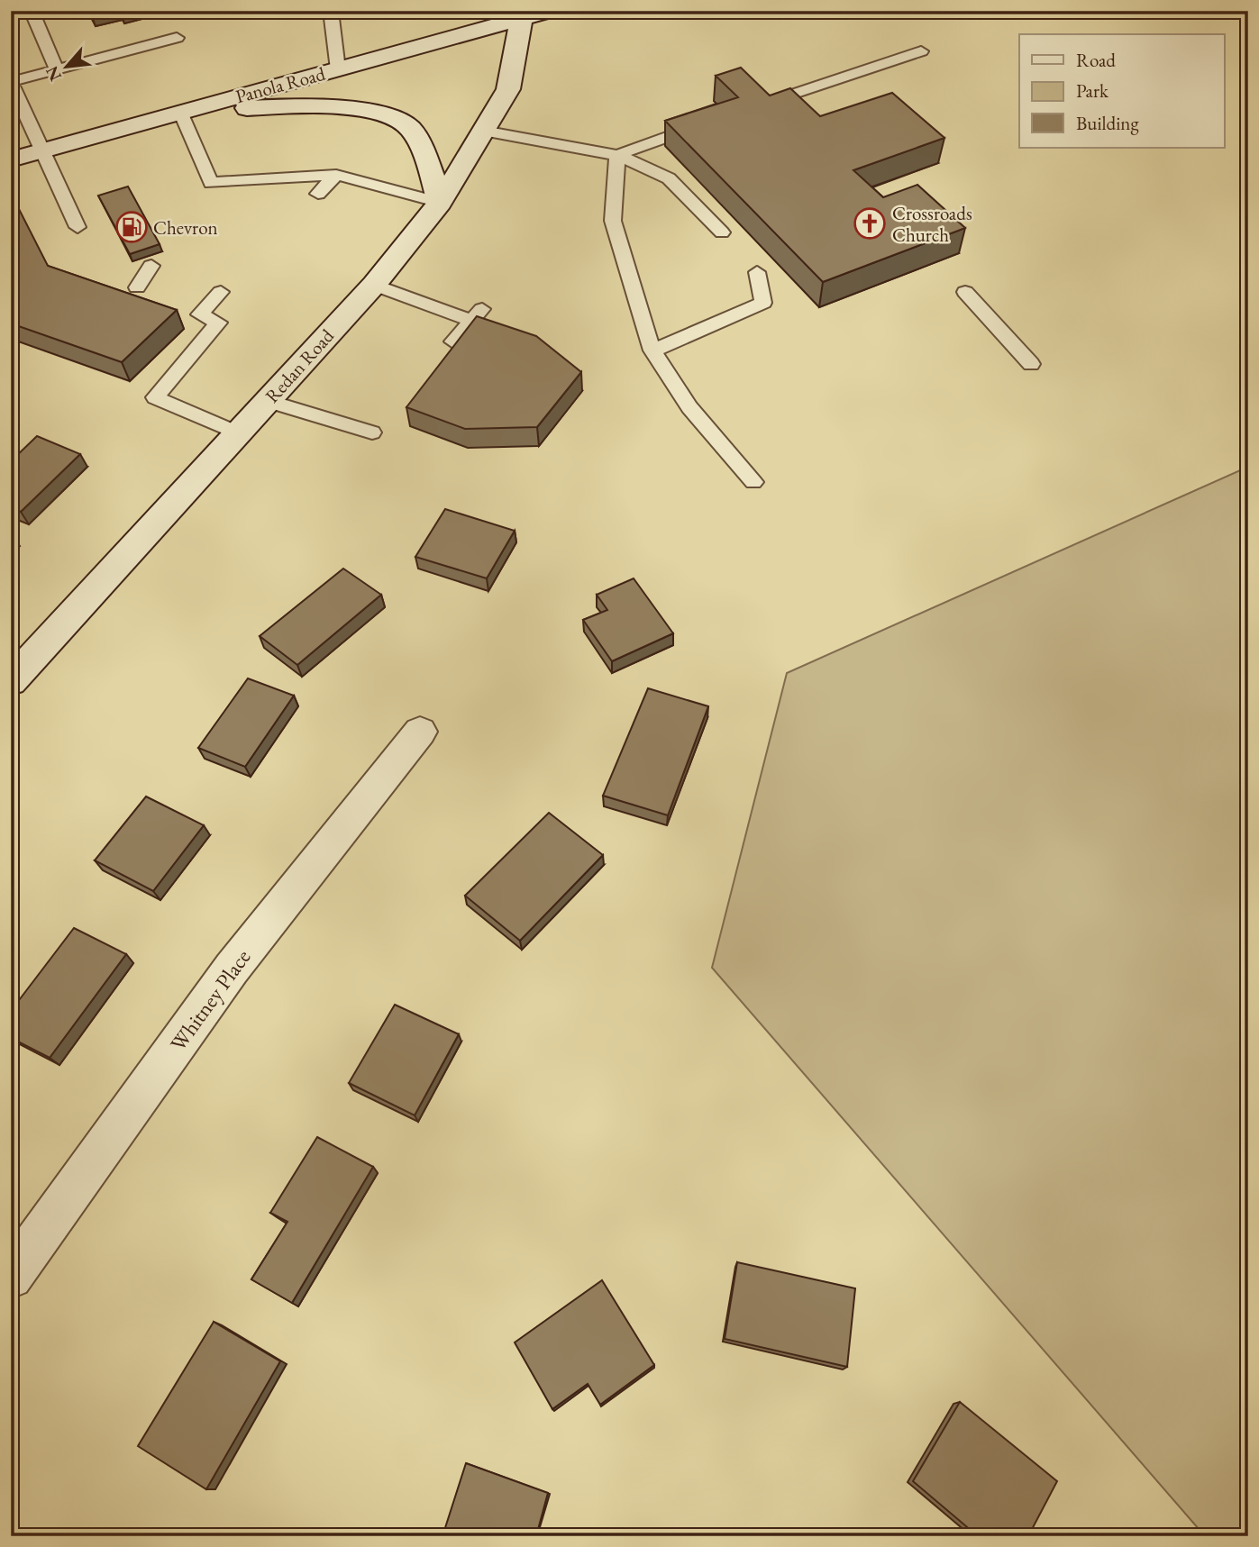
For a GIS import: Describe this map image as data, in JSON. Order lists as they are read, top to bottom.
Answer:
{
  "streets": {
    "main road": ["Panola Road", "Redan Road", "Whitney Place"]
  },
  "crossings": [
    ["Panola Road", "Redan Road"]
  ],
  "places": {
    "church": ["Crossroads Church"],
    "fuel station": ["Chevron"]
  },
  "legend": ["Road", "Park", "Building"],
  "north": "bottom left"
}
